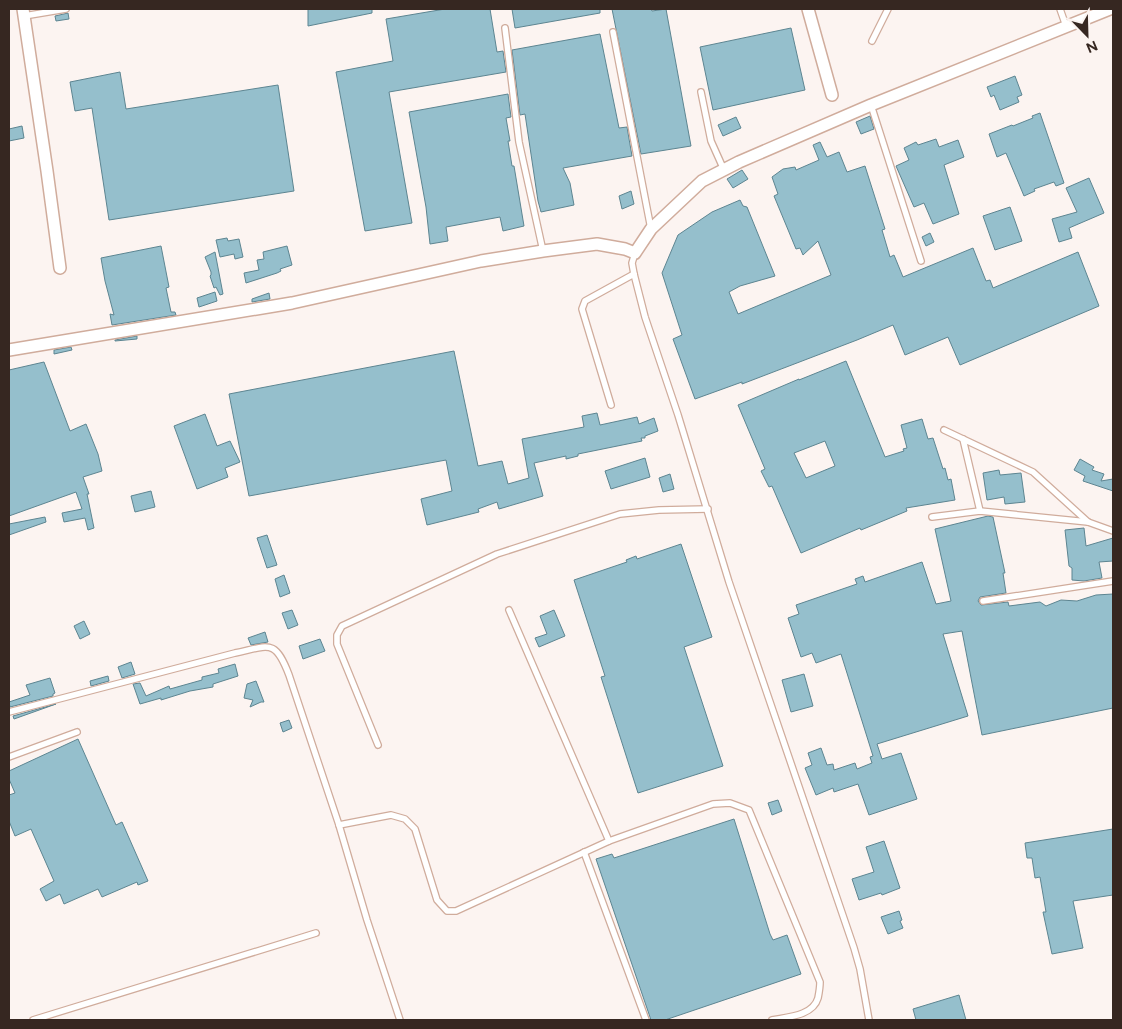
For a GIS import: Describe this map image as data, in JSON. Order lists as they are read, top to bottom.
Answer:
{
  "north": "bottom right"
}
